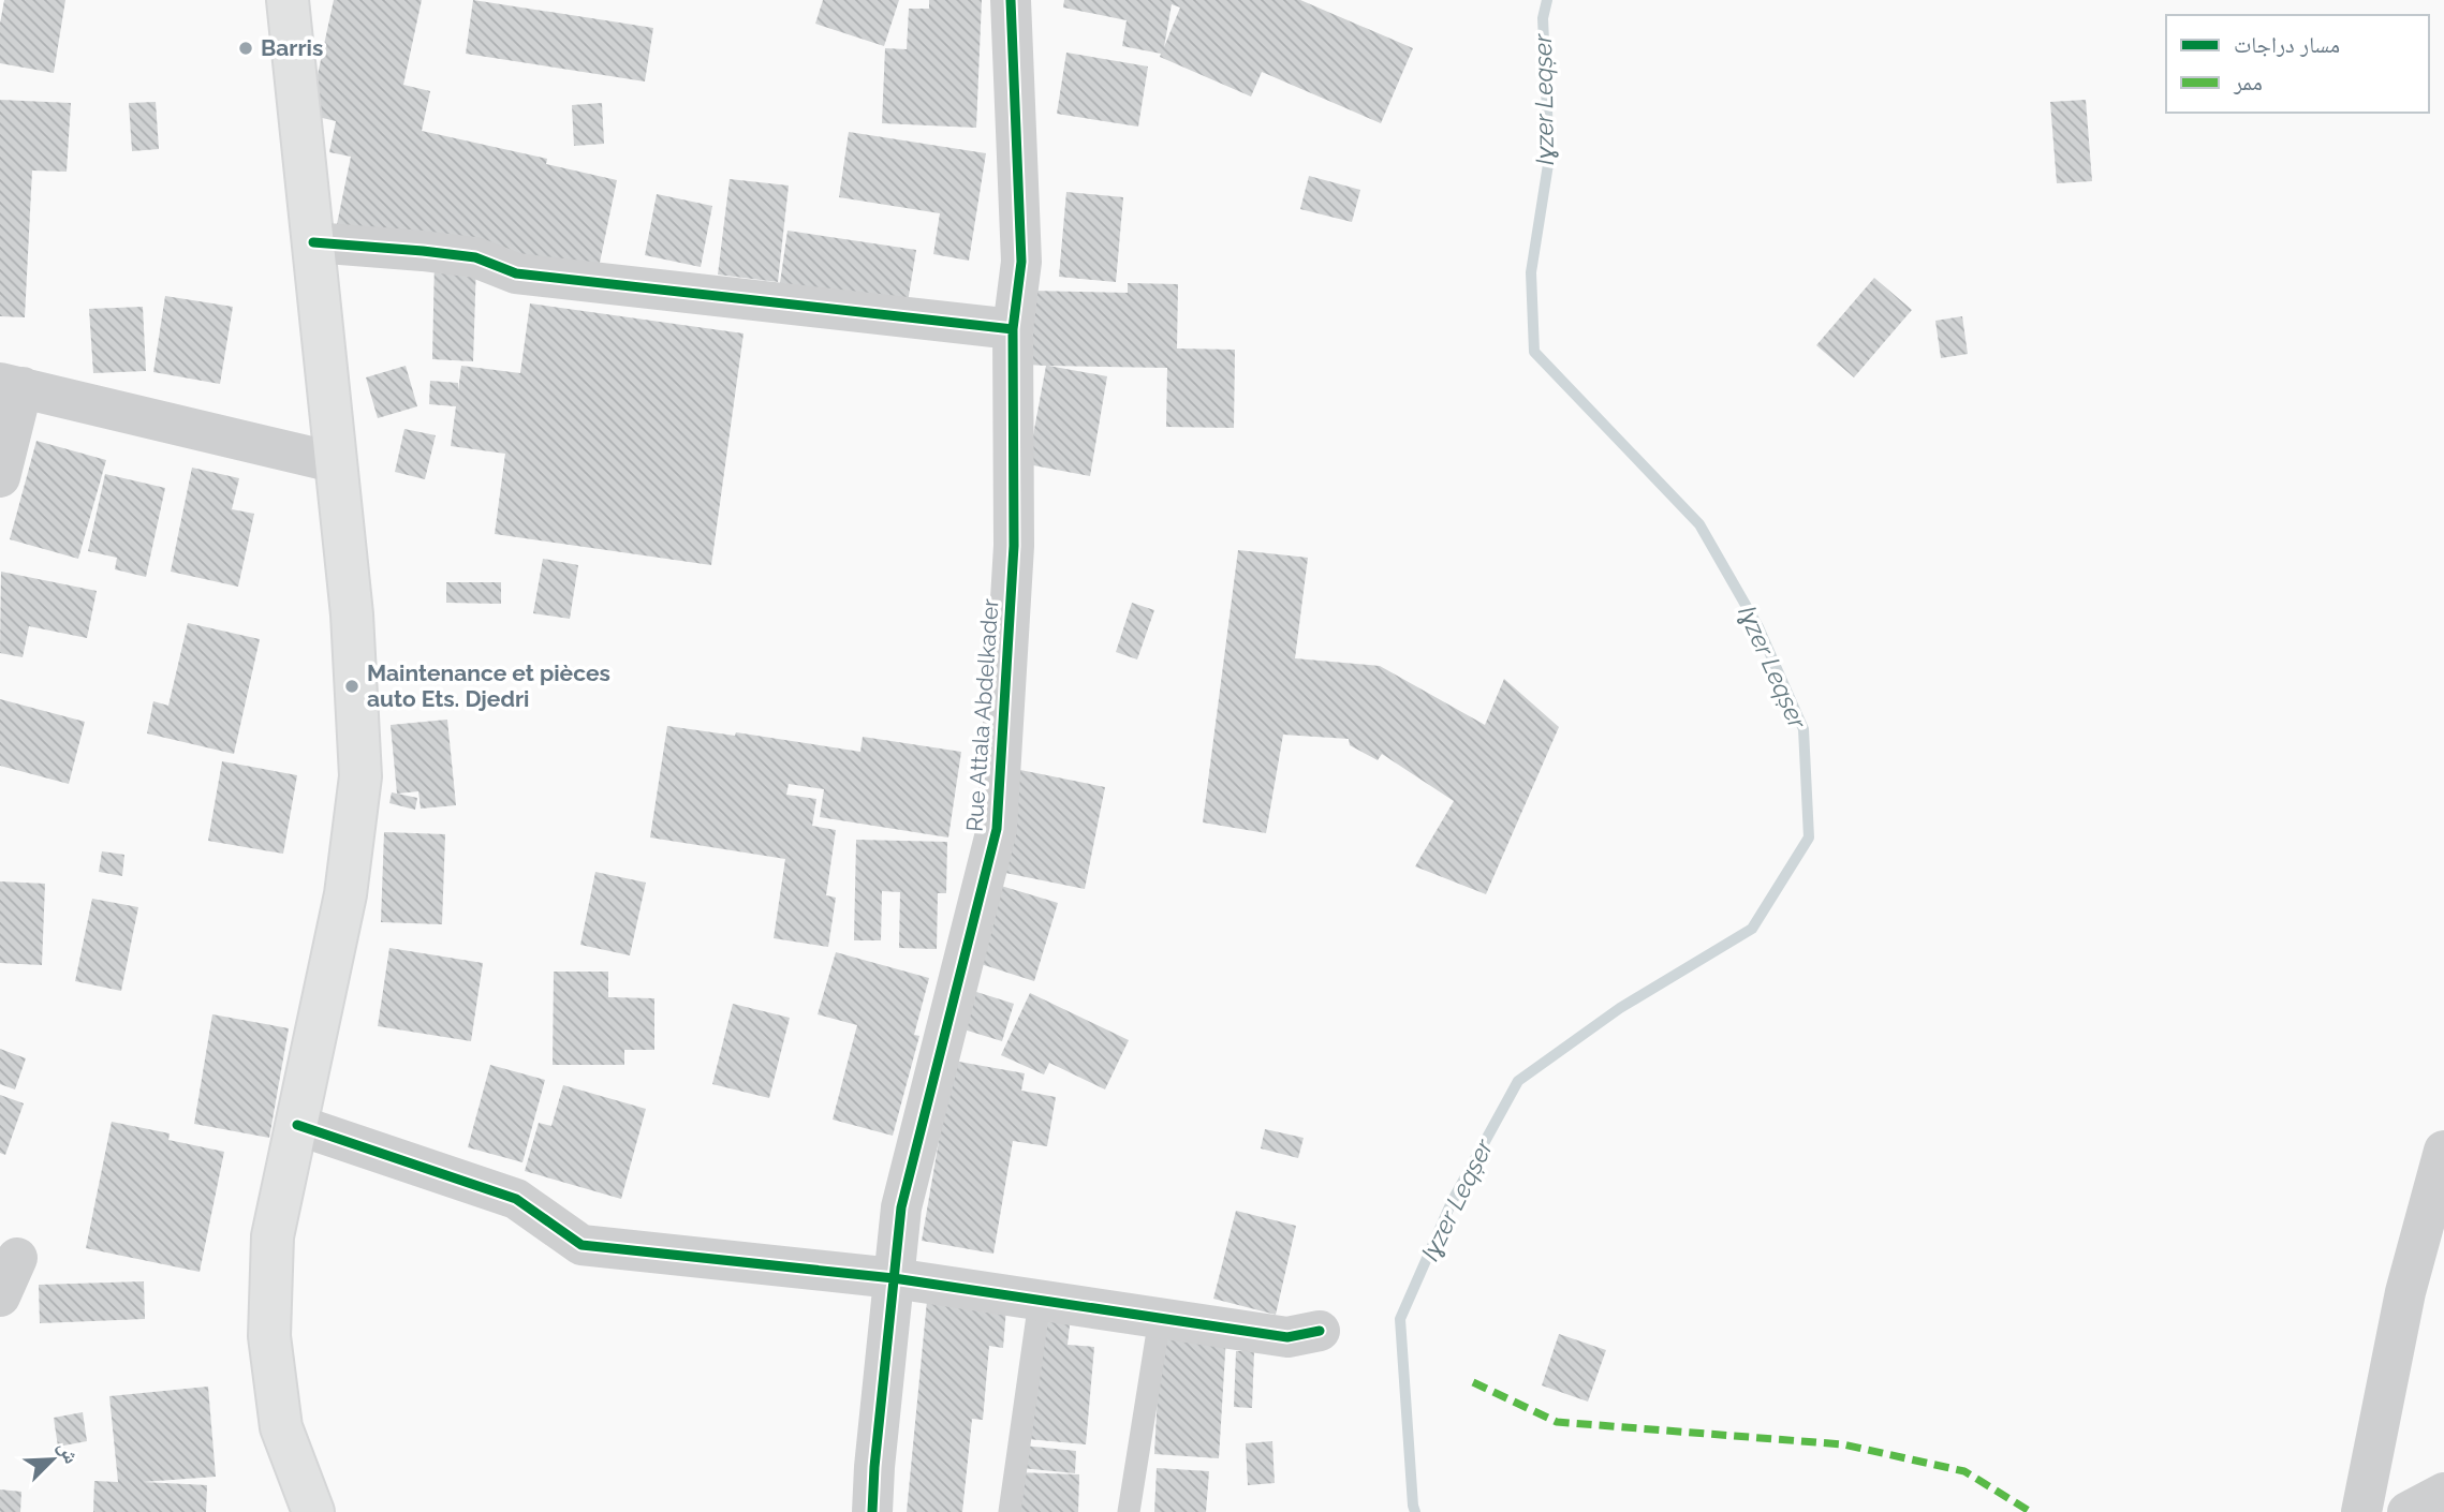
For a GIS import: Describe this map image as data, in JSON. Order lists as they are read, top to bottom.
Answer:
{
  "streets": {
    "street": ["Rue Attala Abdelkader"]
  },
  "water": ["Iɣzer Leqṣer"],
  "places": ["Barris", "Maintenance et pièces auto Ets. Djedri"],
  "legend": ["مسار دراجات", "ممر"],
  "north": "top right"
}
